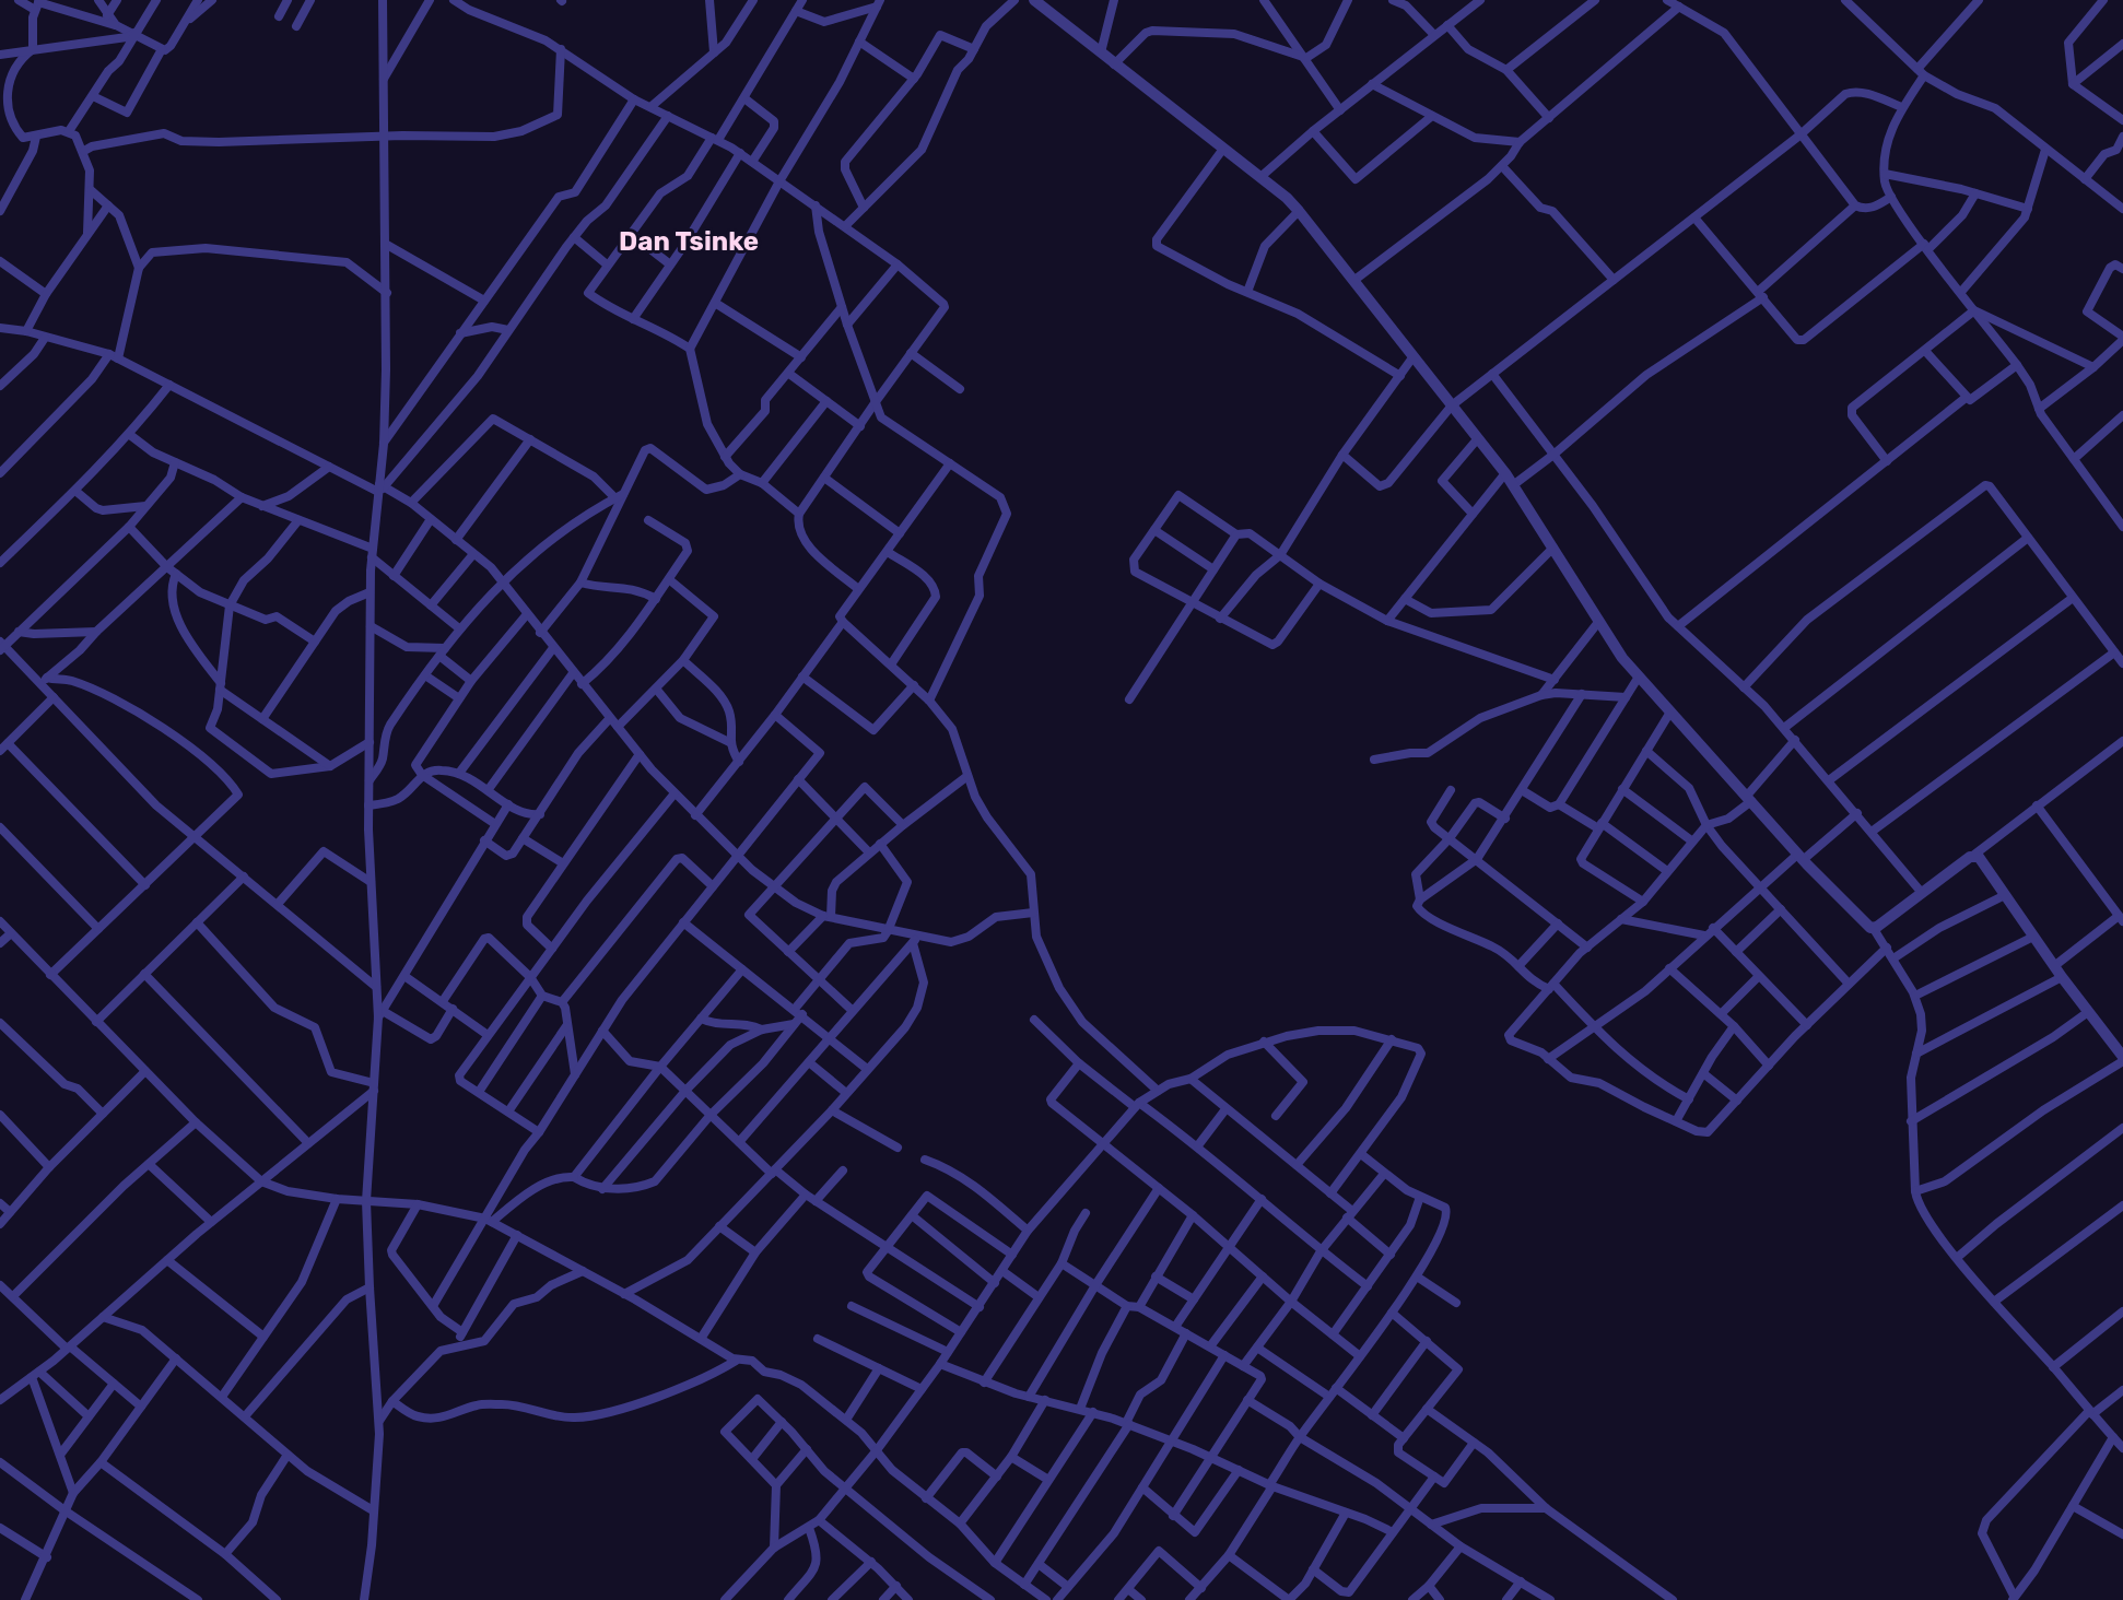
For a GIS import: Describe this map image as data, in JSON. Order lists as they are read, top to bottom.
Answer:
{
  "districts": ["Dan Tsinke"]
}
